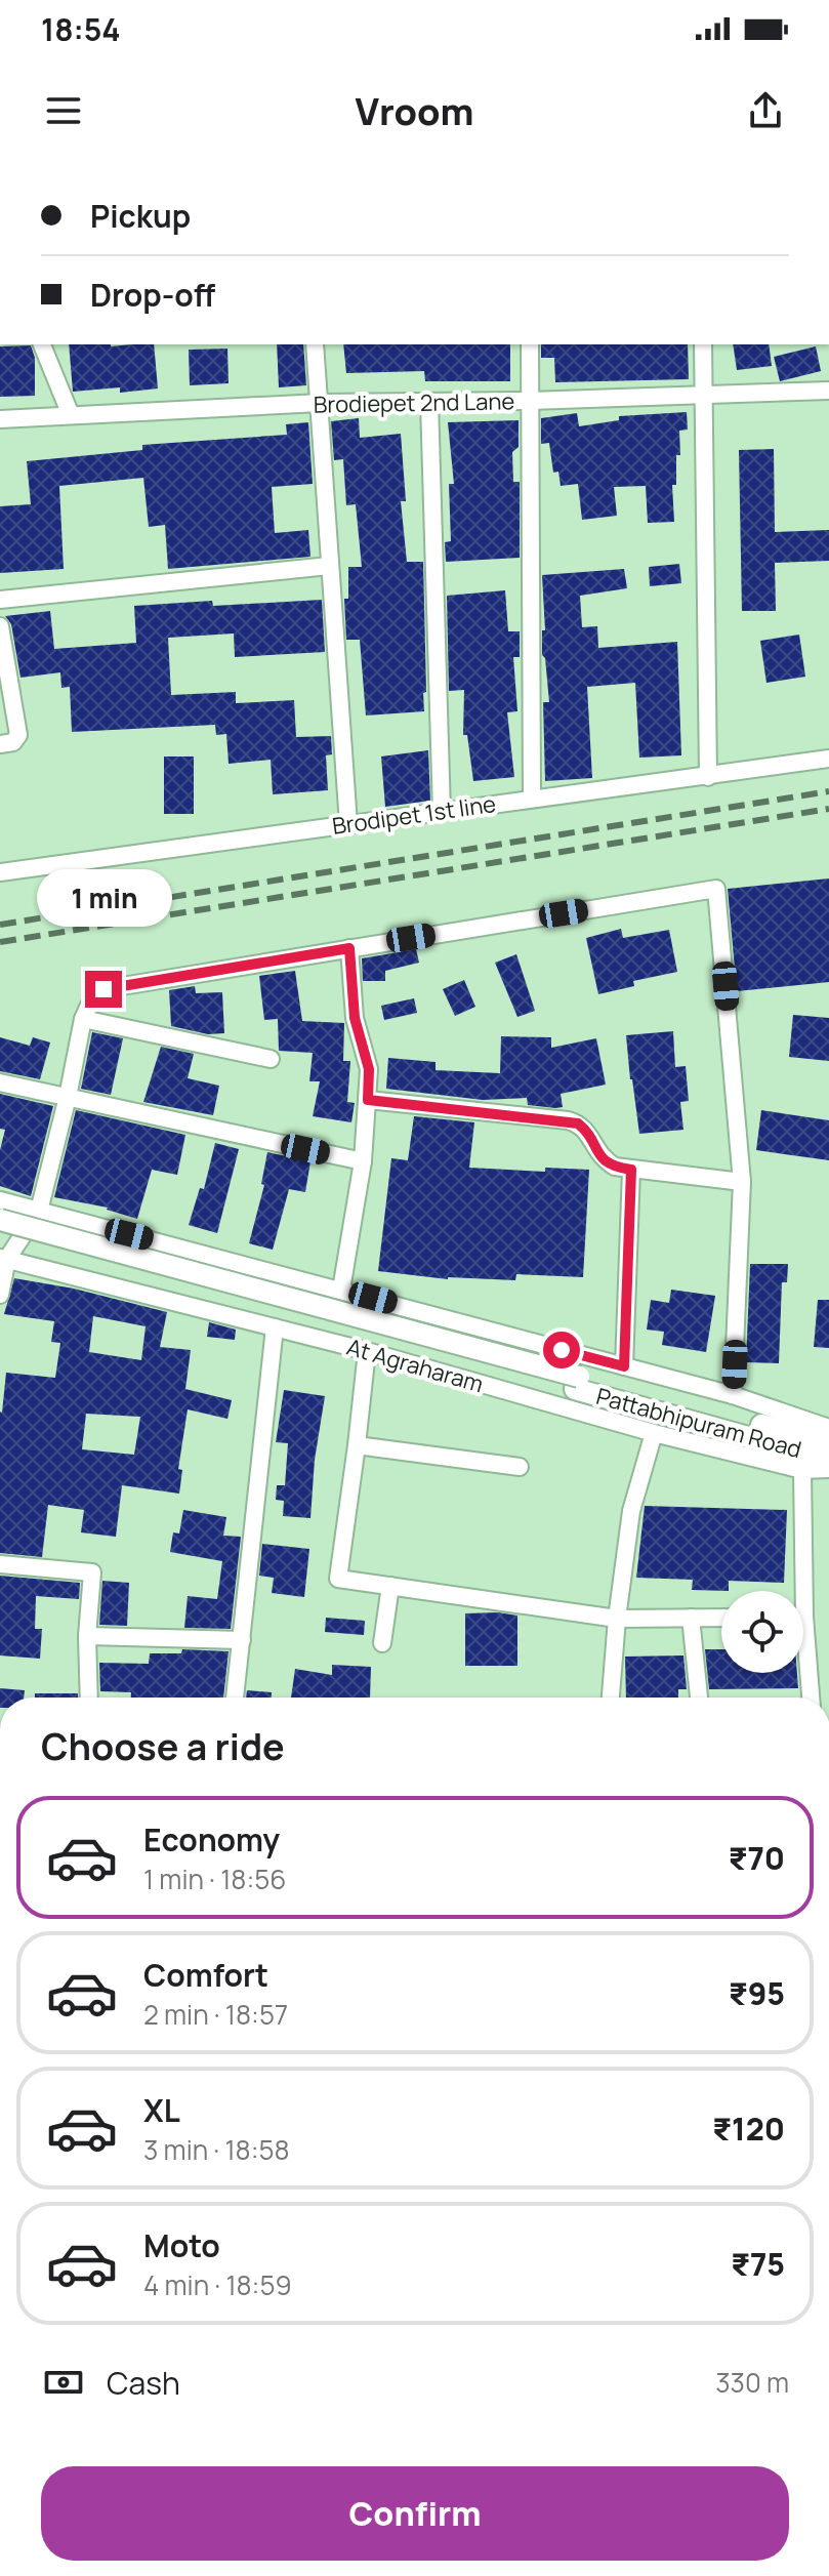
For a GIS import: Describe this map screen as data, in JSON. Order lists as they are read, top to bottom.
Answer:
{
  "streets": {
    "street": [
      "Brodiepet 2nd Lane",
      "Brodipet 1st line",
      "At Agraharam",
      "Pattabhipuram Road"
    ]
  },
  "page": {
    "status": "18:54",
    "header": "Vroom",
    "banner": ["Pickup", "Drop-off"],
    "bubble": "1 min",
    "heading": "Choose a ride",
    "list": [
      {
        "name": "Economy",
        "note": "1 min · 18:56",
        "value": "₹70"
      },
      {
        "name": "Comfort",
        "note": "2 min · 18:57",
        "value": "₹95"
      },
      {
        "name": "XL",
        "note": "3 min · 18:58",
        "value": "₹120"
      },
      {
        "name": "Moto",
        "note": "4 min · 18:59",
        "value": "₹75"
      }
    ],
    "pay": ["Cash", "330 m"],
    "buttons": "Confirm"
  }
}
